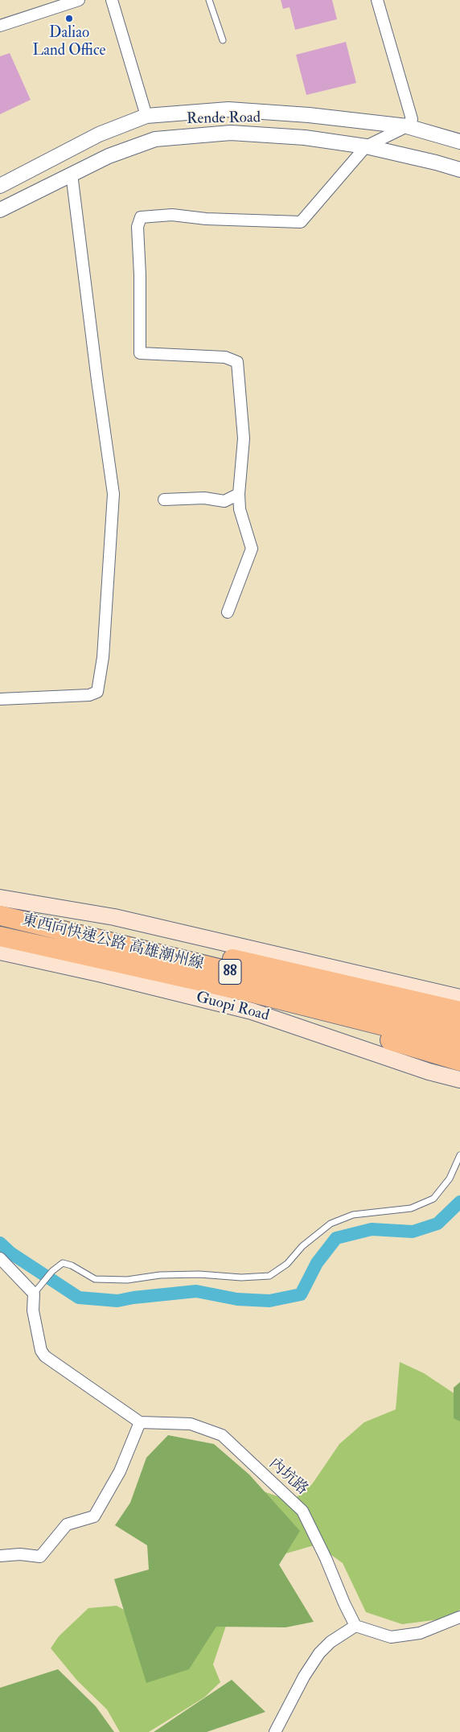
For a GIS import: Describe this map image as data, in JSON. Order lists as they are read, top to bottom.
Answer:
{
  "streets": {
    "highway": ["東西向快速公路 高雄潮州線", "88"],
    "main road": ["Guopi Road"],
    "street": ["Rende Road", "內坑路"]
  },
  "places": ["Daliao Land Office"]
}
